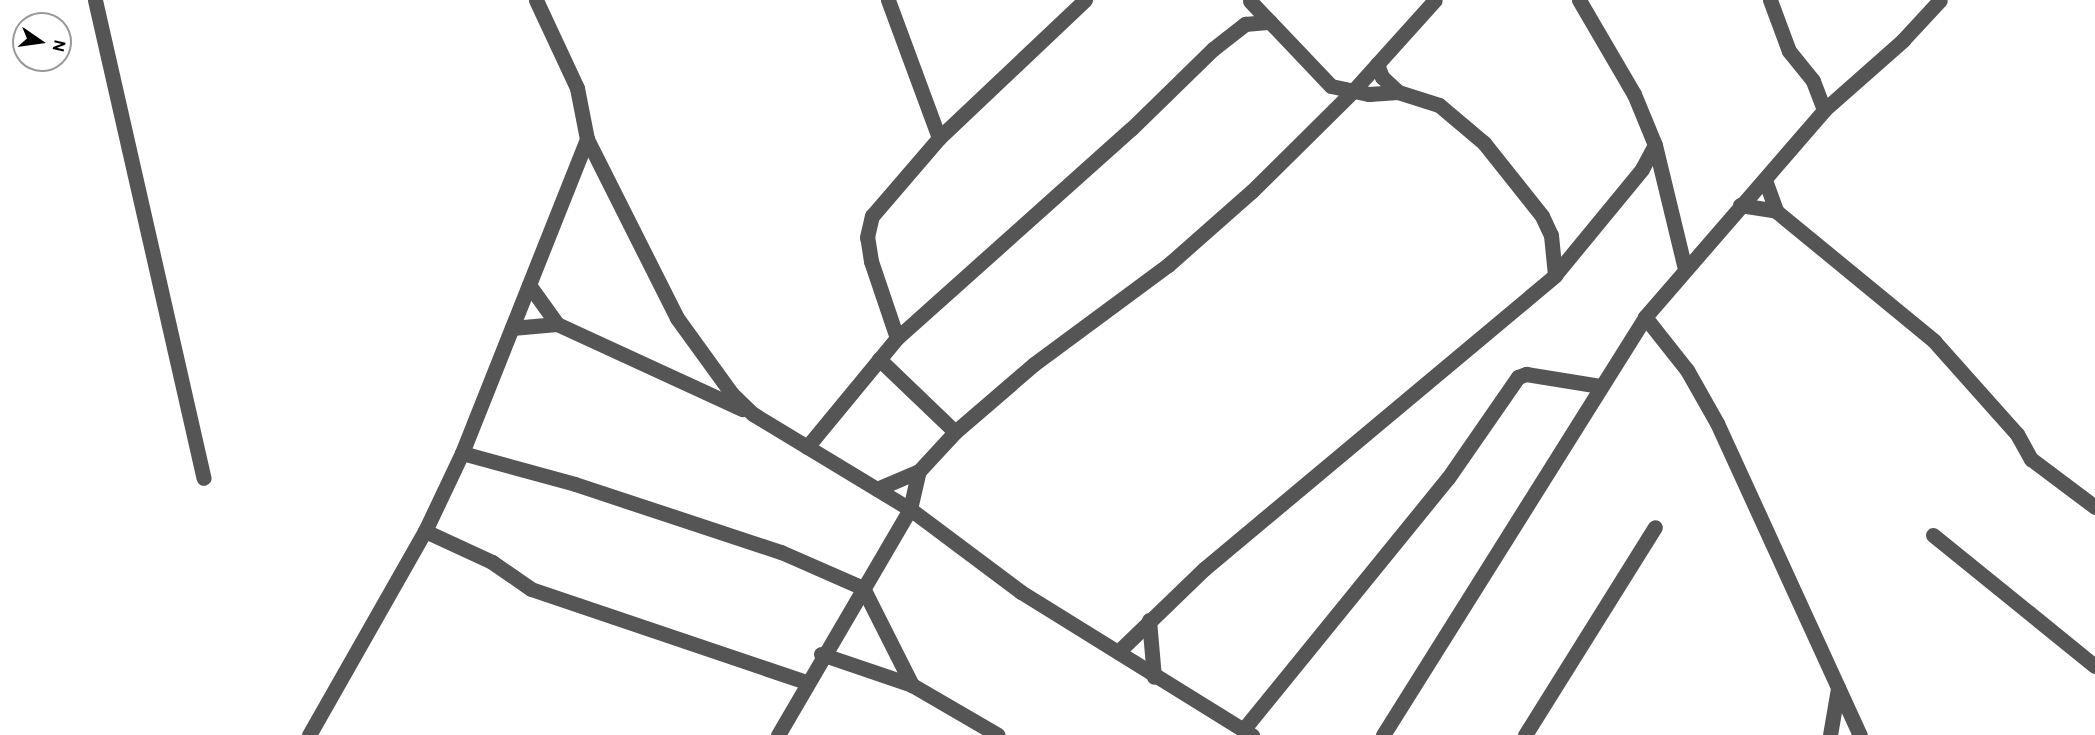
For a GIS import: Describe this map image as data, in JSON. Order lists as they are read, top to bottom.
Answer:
{
  "north": "right"
}
